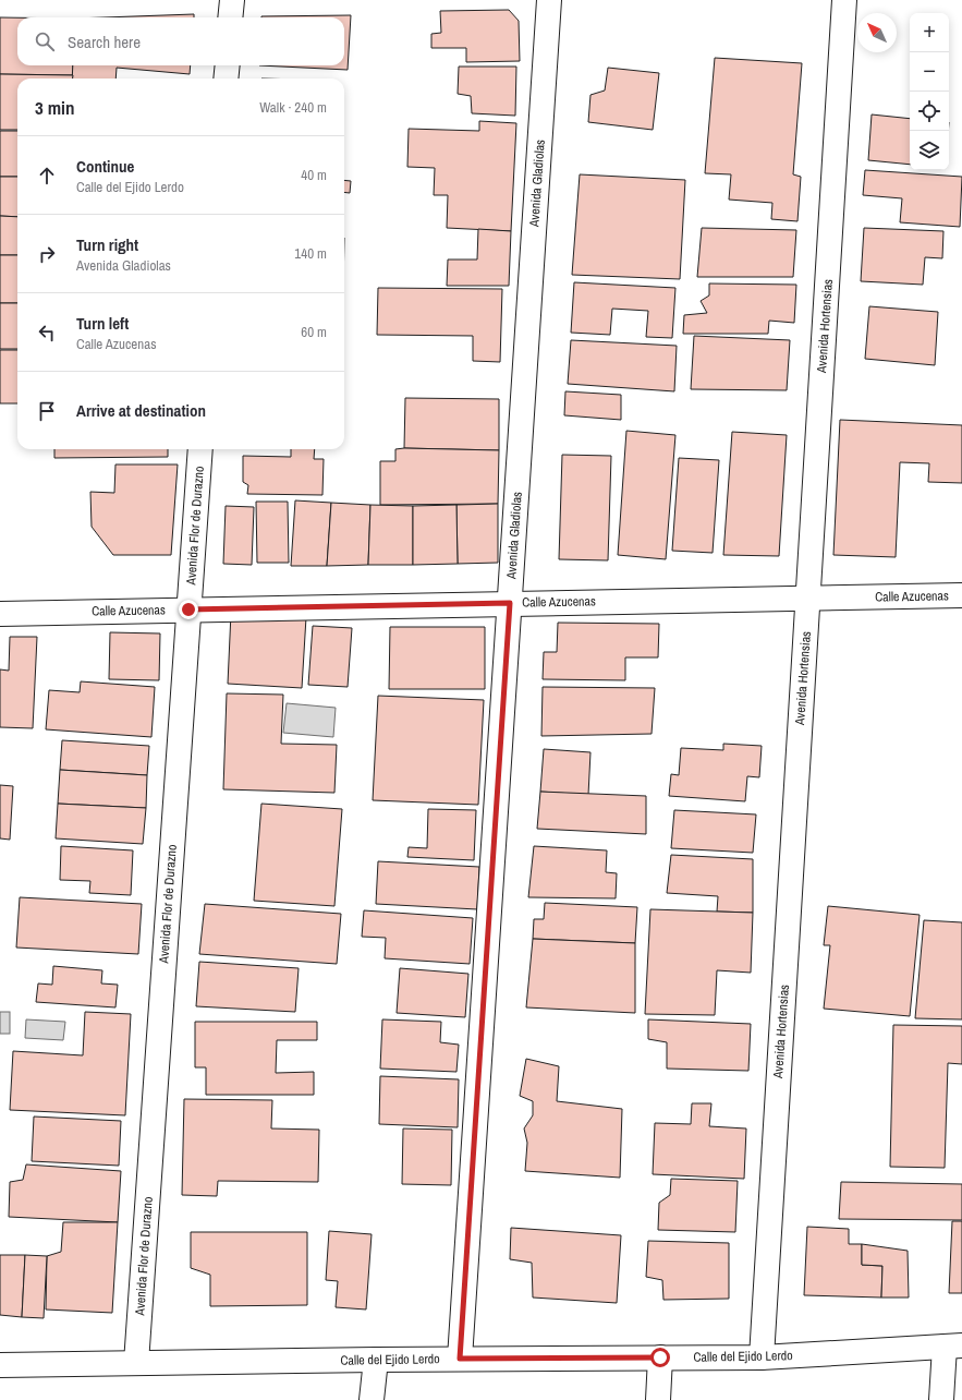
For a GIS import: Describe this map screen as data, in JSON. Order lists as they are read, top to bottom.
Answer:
{
  "streets": {
    "street": [
      "Avenida Gladiolas",
      "Avenida Hortensias",
      "Avenida Flor de Durazno",
      "Calle Azucenas",
      "Calle del Ejido Lerdo"
    ]
  },
  "crossings": [
    ["Avenida Gladiolas", "Calle Azucenas"],
    ["Avenida Gladiolas", "Calle del Ejido Lerdo"],
    ["Avenida Hortensias", "Calle Azucenas"],
    ["Avenida Hortensias", "Calle del Ejido Lerdo"],
    ["Avenida Flor de Durazno", "Calle Azucenas"],
    ["Avenida Flor de Durazno", "Calle del Ejido Lerdo"]
  ],
  "north": "top left",
  "page": {
    "map_buttons": ["+", "−"],
    "search": "Search here",
    "heading": ["3 min", "Walk · 240 m"],
    "list": [
      ["Continue", "Calle del Ejido Lerdo", "40 m"],
      ["Turn right", "Avenida Gladiolas", "140 m"],
      ["Turn left", "Calle Azucenas", "60 m"],
      "Arrive at destination"
    ]
  }
}
